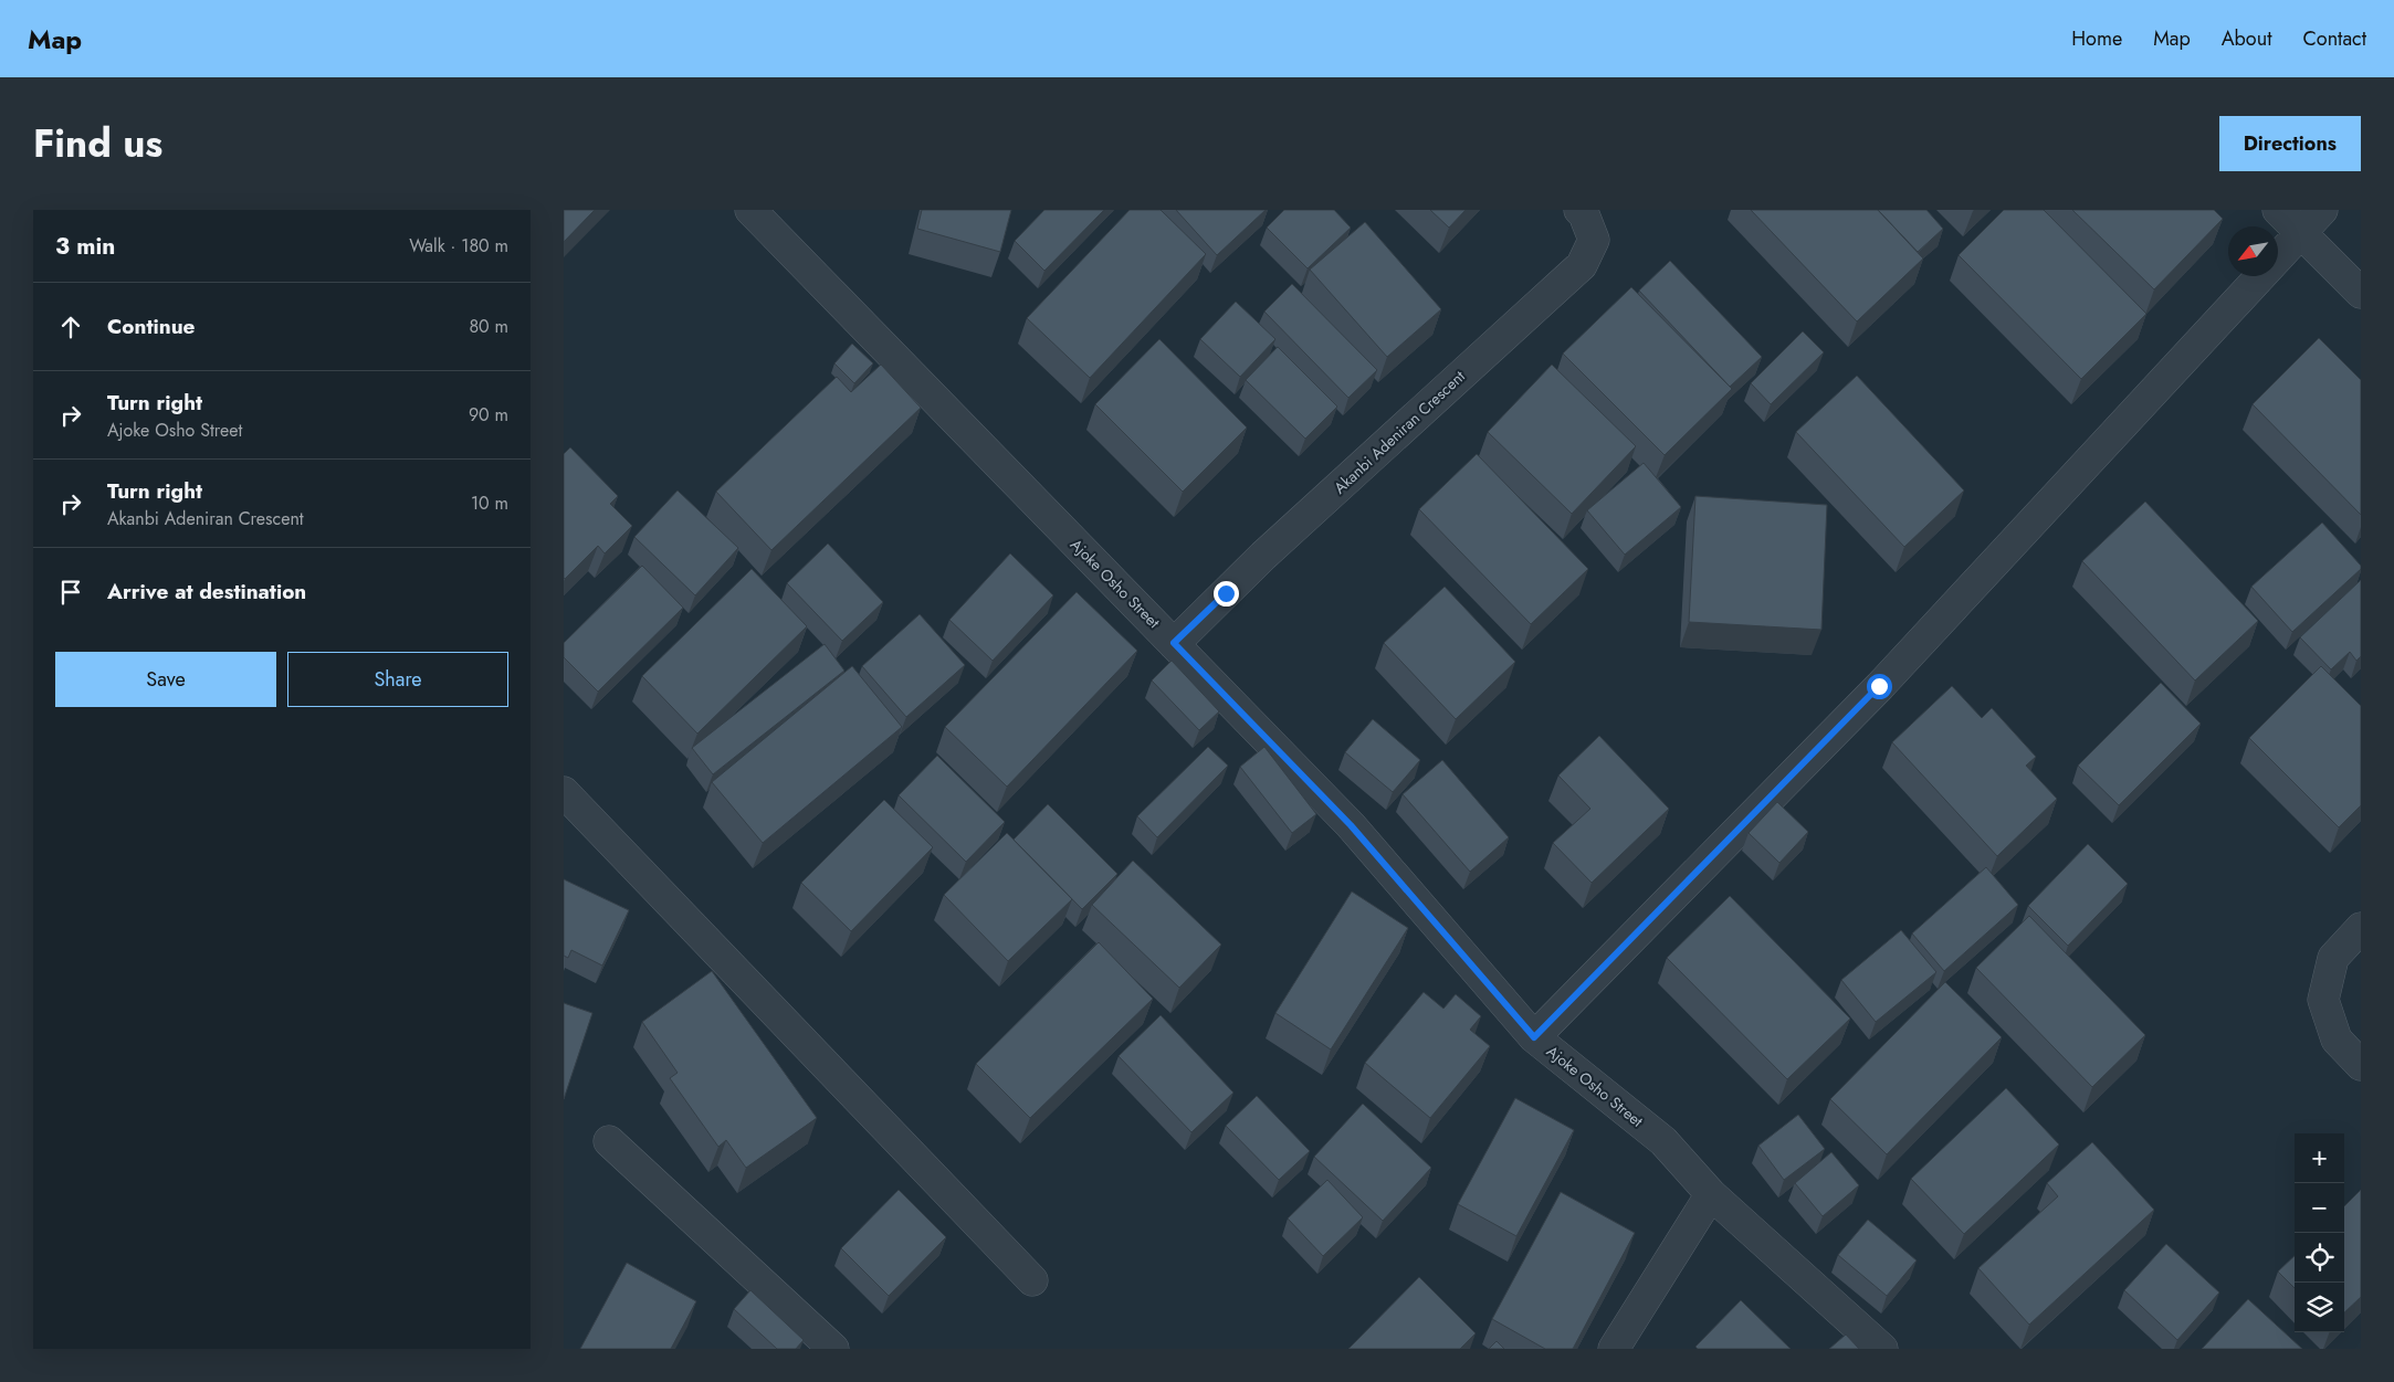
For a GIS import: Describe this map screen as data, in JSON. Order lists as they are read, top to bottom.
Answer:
{
  "streets": {
    "street": ["Akanbi Adeniran Crescent", "Ajoke Osho Street"]
  },
  "crossings": [
    ["Akanbi Adeniran Crescent", "Ajoke Osho Street"]
  ],
  "north": "bottom left",
  "page": {
    "header": "Map",
    "nav": [
      "Home",
      "Map",
      "About",
      "Contact"
    ],
    "title": "Find us",
    "buttons": [
      "Directions",
      ["Save", "Share"]
    ],
    "heading": ["3 min", "Walk · 180 m"],
    "list": [
      ["Continue", "80 m"],
      ["Turn right", "Ajoke Osho Street", "90 m"],
      ["Turn right", "Akanbi Adeniran Crescent", "10 m"],
      "Arrive at destination"
    ],
    "map_buttons": ["+", "−"]
  }
}
